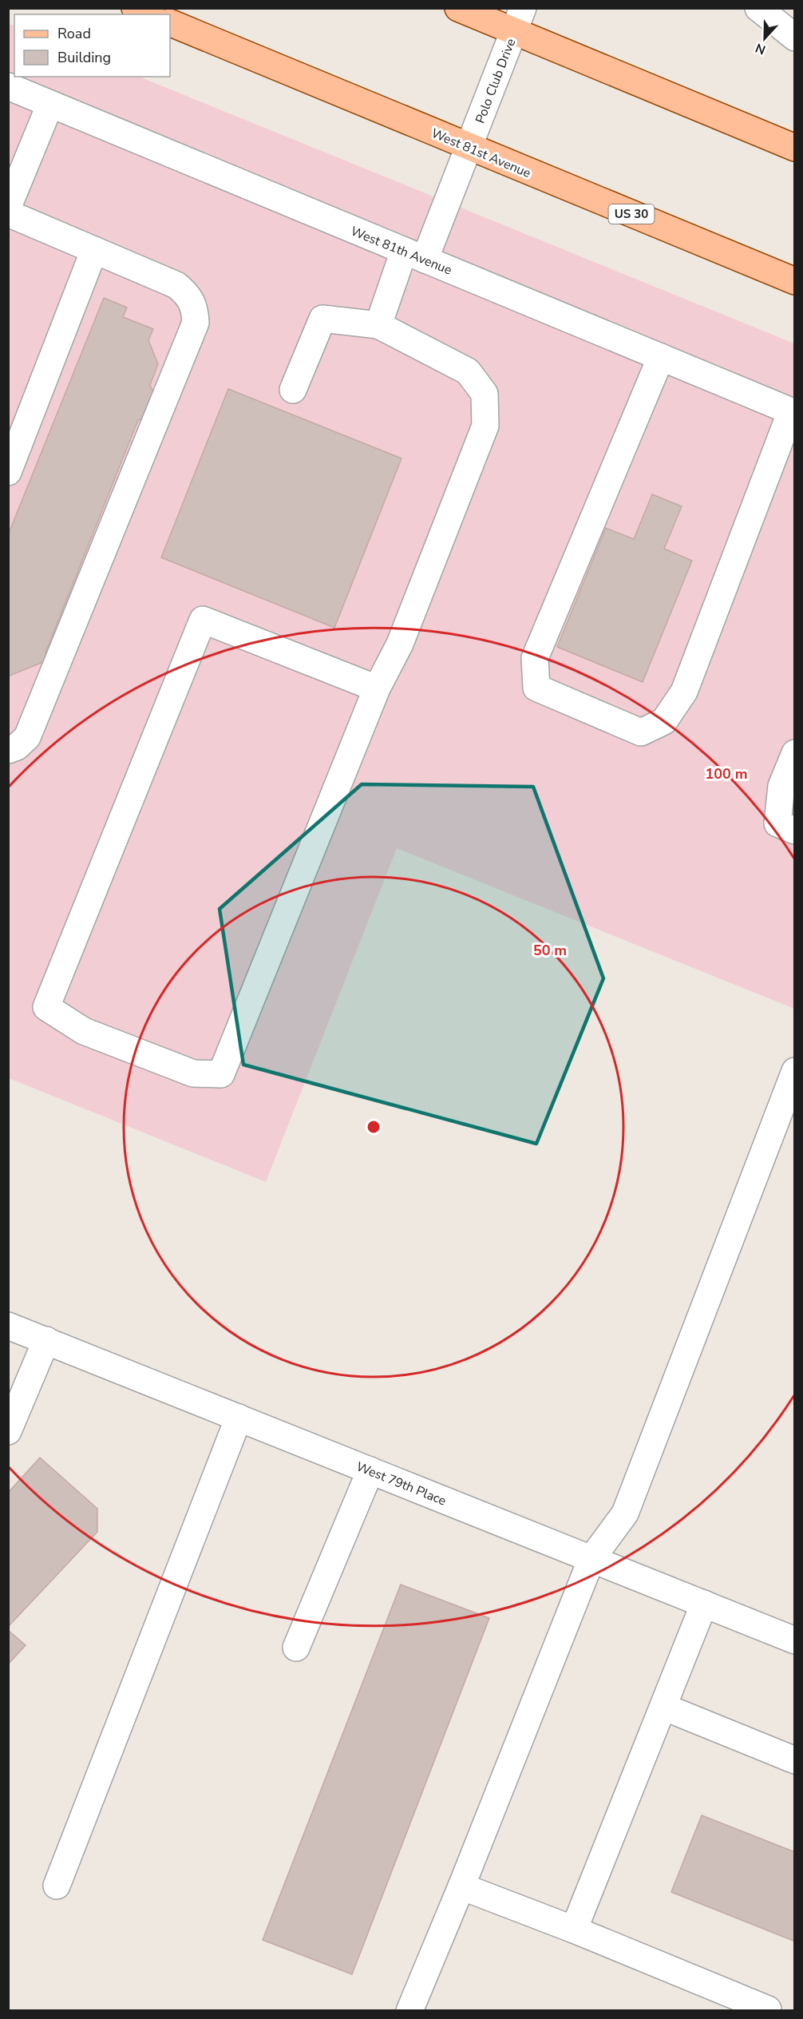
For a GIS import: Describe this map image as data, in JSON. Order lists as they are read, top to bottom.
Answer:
{
  "streets": {
    "main road": ["West 81st Avenue", "US 30"],
    "street": ["Polo Club Drive", "West 81th Avenue", "West 79th Place"]
  },
  "crossings": [
    ["Polo Club Drive", "West 81st Avenue"],
    ["Polo Club Drive", "West 81th Avenue"]
  ],
  "legend": ["Road", "Building"],
  "north": "bottom",
  "rings": ["100 m", "50 m"]
}
